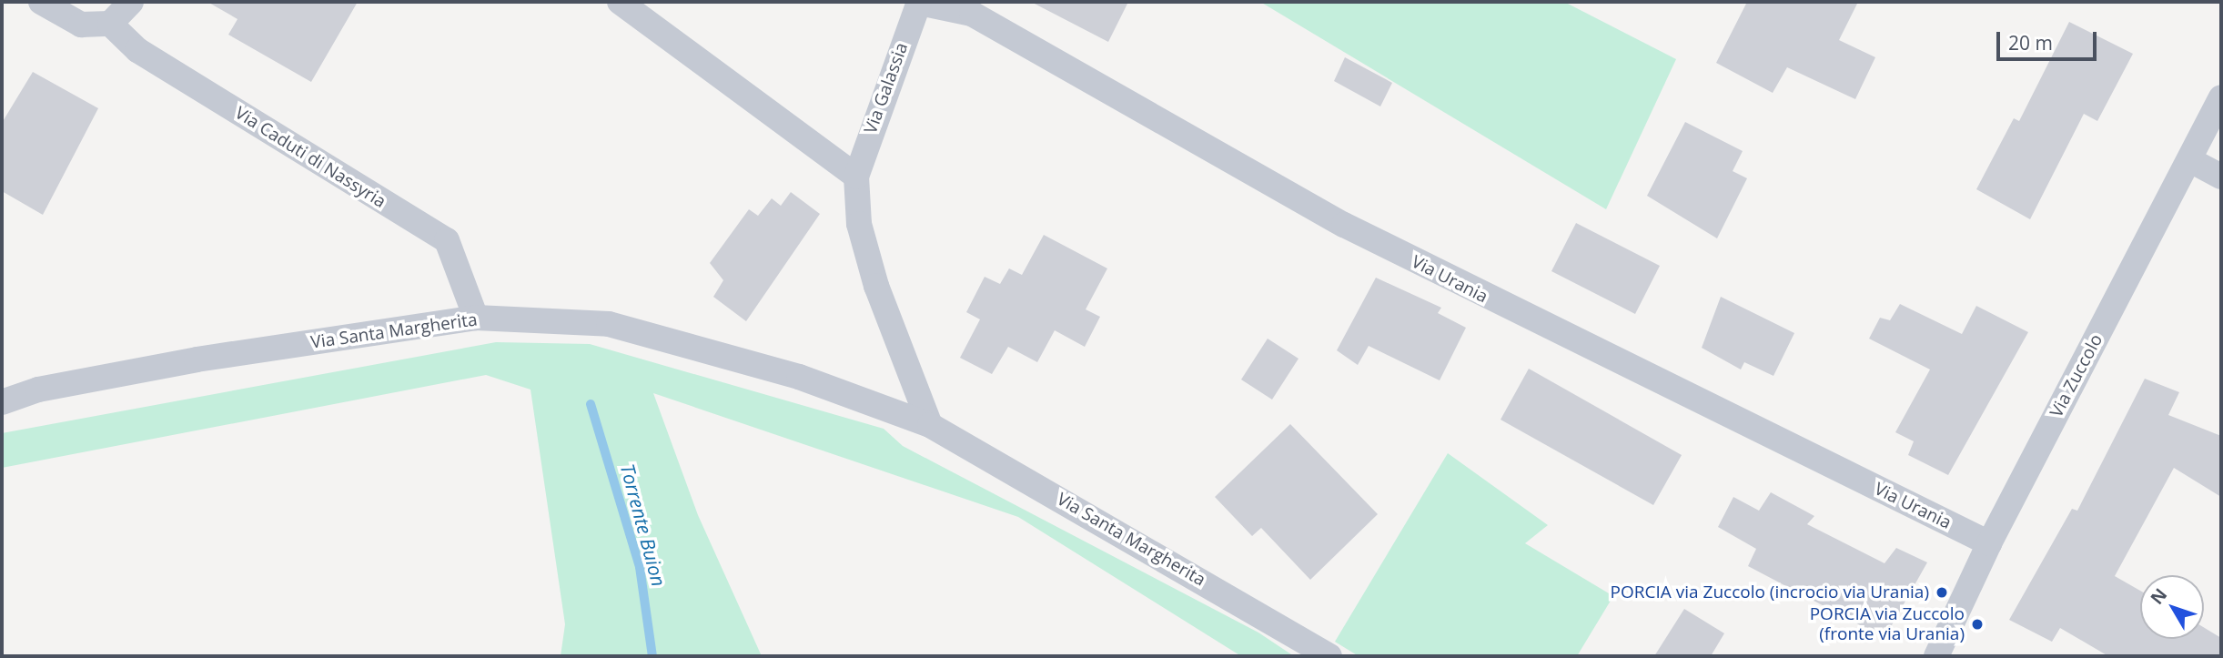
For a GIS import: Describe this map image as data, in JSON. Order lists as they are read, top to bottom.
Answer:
{
  "streets": {
    "street": [
      "Via Galassia",
      "Via Caduti di Nassyria",
      "Via Urania",
      "Via Santa Margherita",
      "Via Zuccolo"
    ]
  },
  "crossings": [
    ["Via Galassia", "Via Urania"],
    ["Via Caduti di Nassyria", "Via Santa Margherita"],
    ["Via Urania", "Via Zuccolo"]
  ],
  "water": ["Torrente Buion"],
  "places": ["PORCIA via Zuccolo (incrocio via Urania)", "PORCIA via Zuccolo (fronte via Urania)"],
  "scale_bar": "20 m",
  "north": "top left"
}
